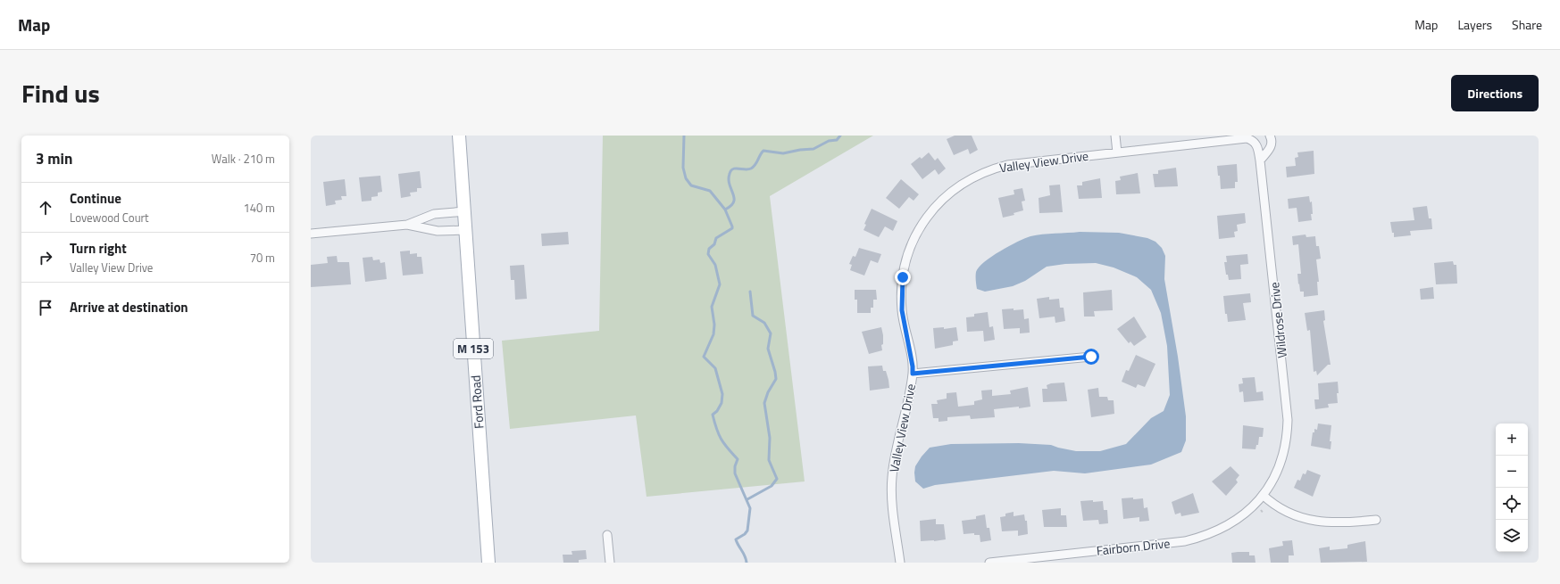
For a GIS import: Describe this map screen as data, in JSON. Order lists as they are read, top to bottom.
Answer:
{
  "streets": {
    "main road": ["M 153", "Ford Road"],
    "street": ["Valley View Drive", "Wildrose Drive", "Fairborn Drive"]
  },
  "crossings": [
    ["Valley View Drive", "Wildrose Drive"],
    ["Wildrose Drive", "Fairborn Drive"]
  ],
  "page": {
    "header": "Map",
    "nav": ["Map", "Layers", "Share"],
    "title": "Find us",
    "buttons": "Directions",
    "heading": ["3 min", "Walk · 210 m"],
    "list": [
      ["Continue", "Lovewood Court", "140 m"],
      ["Turn right", "Valley View Drive", "70 m"],
      "Arrive at destination"
    ],
    "map_buttons": ["+", "−"]
  }
}
